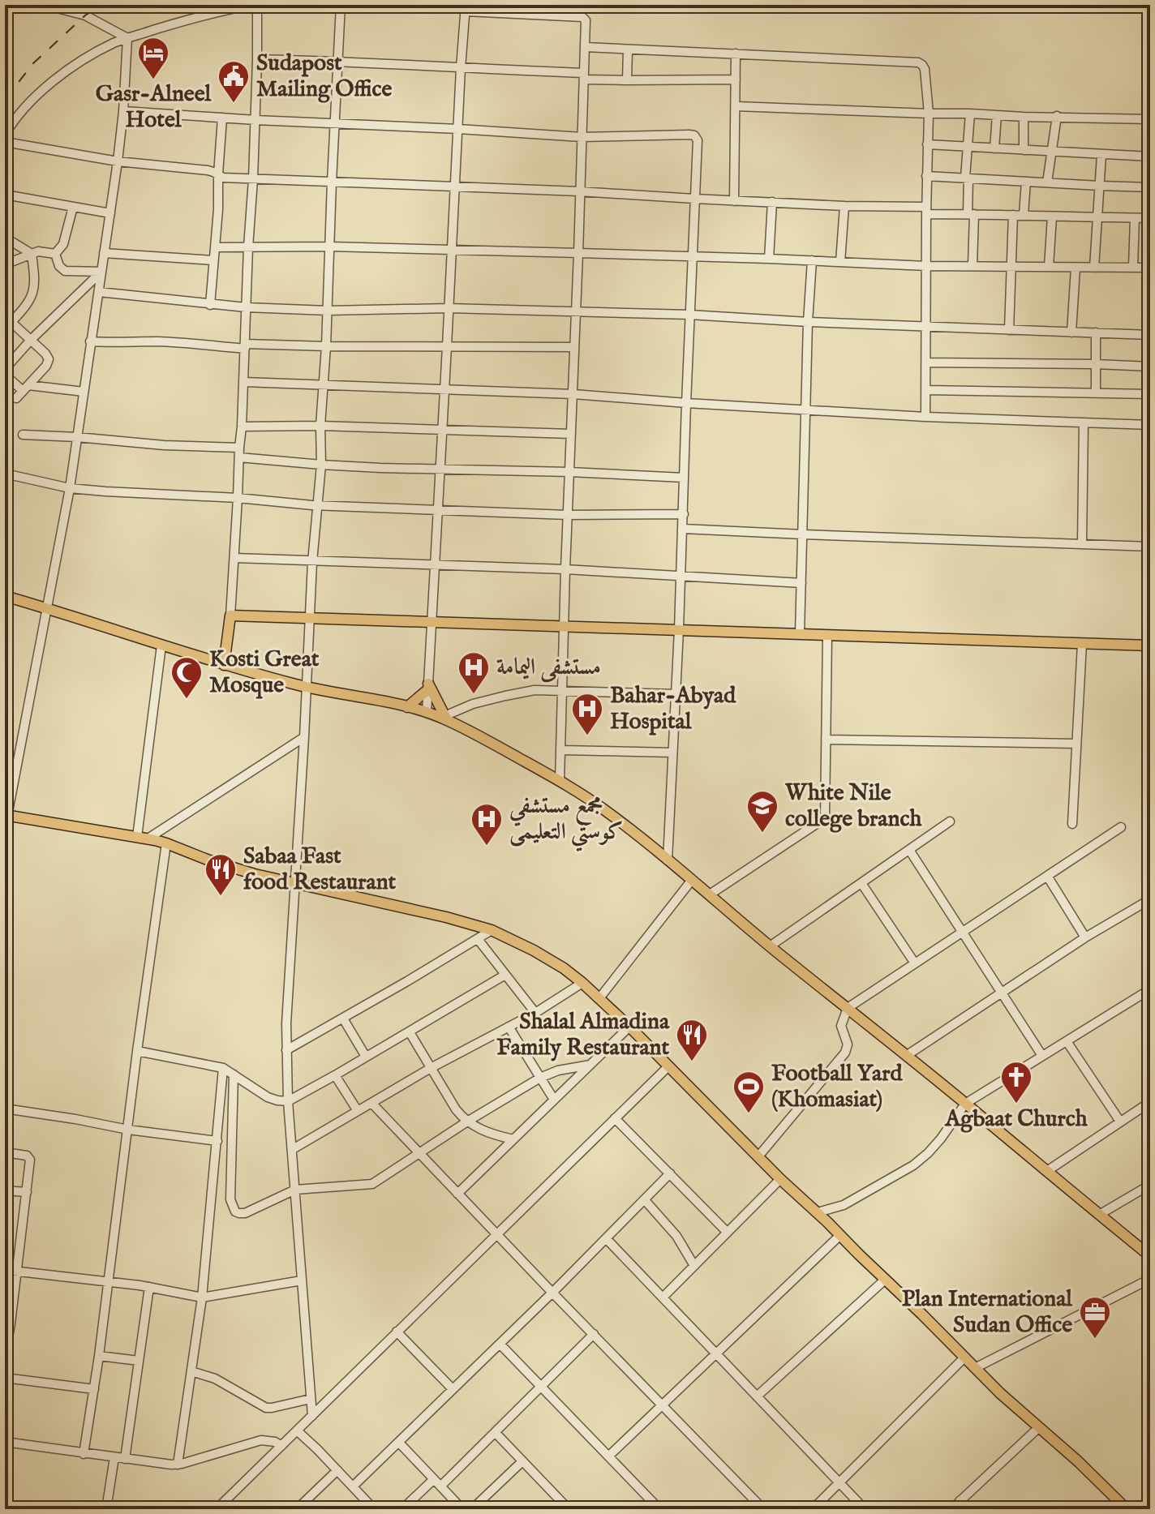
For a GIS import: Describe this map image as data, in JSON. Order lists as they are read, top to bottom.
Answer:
{
  "places": {
    "hotel": ["Gasr-Alneel Hotel"],
    "public building": ["Sudapost Mailing Office"],
    "hospital": ["مستشفى اليمامة", "Bahar-Abyad Hospital", "مجمع مستشفي كوستي التعليمى"],
    "mosque": ["Kosti Great Mosque"],
    "school or university": ["White Nile college branch"],
    "restaurant": ["Sabaa Fast food Restaurant", "Shalal Almadina Family Restaurant"],
    "church": ["Agbaat Church"],
    "sports": ["Football Yard (Khomasiat)"],
    "office": ["Plan International Sudan Office"]
  }
}
